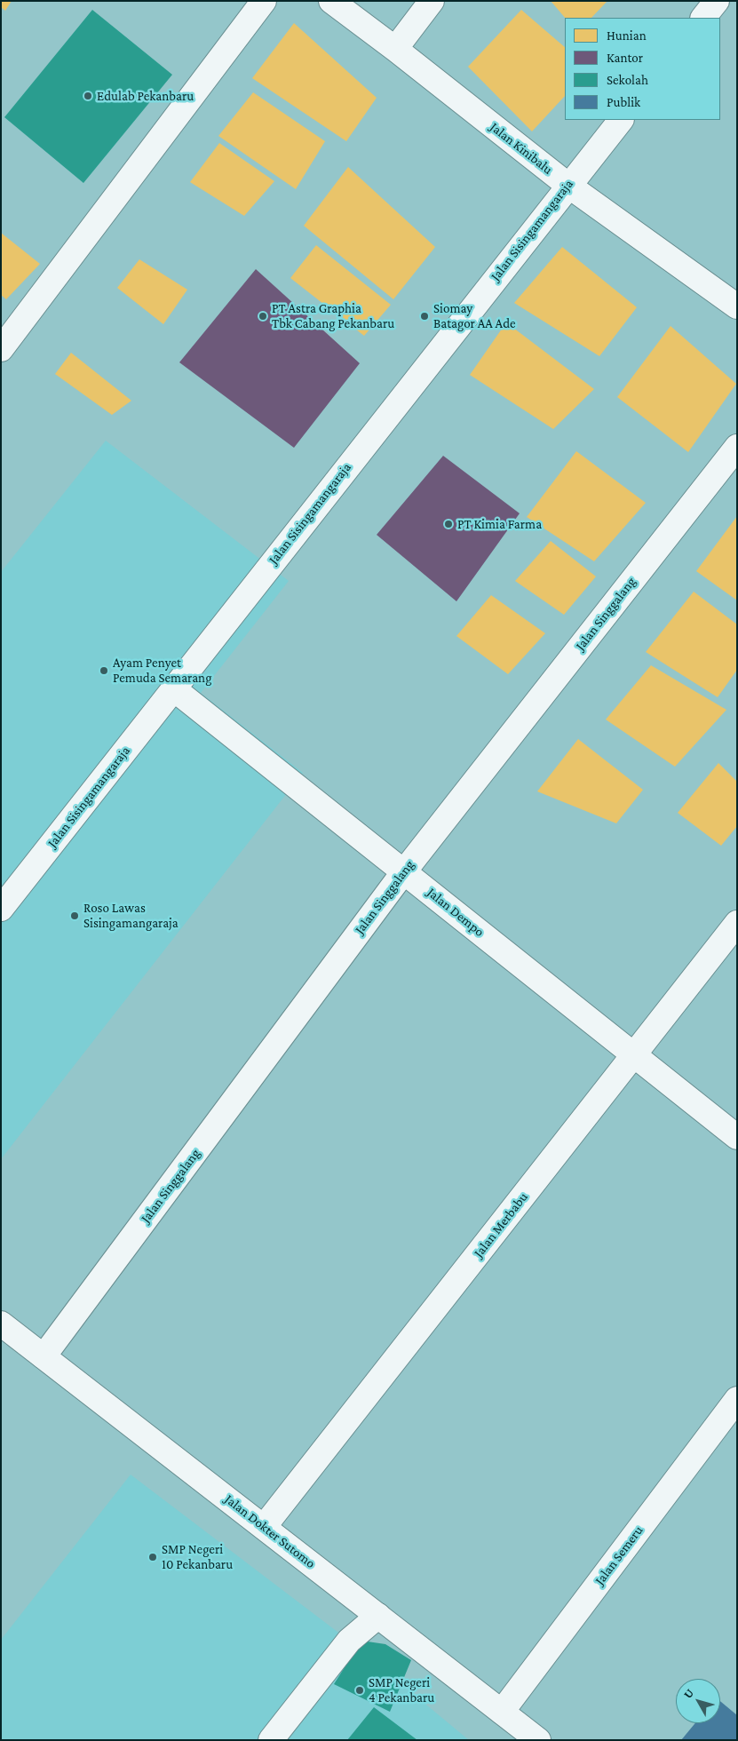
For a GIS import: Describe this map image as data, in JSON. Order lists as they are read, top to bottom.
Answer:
{
  "streets": {
    "street": [
      "Jalan Kinibalu",
      "Jalan Sisingamangaraja",
      "Jalan Singgalang",
      "Jalan Dempo",
      "Jalan Merbabu",
      "Jalan Dokter Sutomo",
      "Jalan Semeru"
    ]
  },
  "crossings": [
    ["Jalan Kinibalu", "Jalan Sisingamangaraja"],
    ["Jalan Sisingamangaraja", "Jalan Dempo"],
    ["Jalan Singgalang", "Jalan Dempo"],
    ["Jalan Singgalang", "Jalan Dokter Sutomo"],
    ["Jalan Dempo", "Jalan Merbabu"],
    ["Jalan Merbabu", "Jalan Dokter Sutomo"],
    ["Jalan Dokter Sutomo", "Jalan Semeru"]
  ],
  "places": [
    "Edulab Pekanbaru",
    "PT Astra Graphia Tbk Cabang Pekanbaru",
    "Siomay Batagor AA Ade",
    "PT Kimia Farma",
    "Ayam Penyet Pemuda Semarang",
    "Roso Lawas Sisingamangaraja",
    "SMP Negeri 10 Pekanbaru",
    "SMP Negeri 4 Pekanbaru"
  ],
  "legend": [
    "Hunian",
    "Kantor",
    "Sekolah",
    "Publik"
  ],
  "north": "top left"
}
